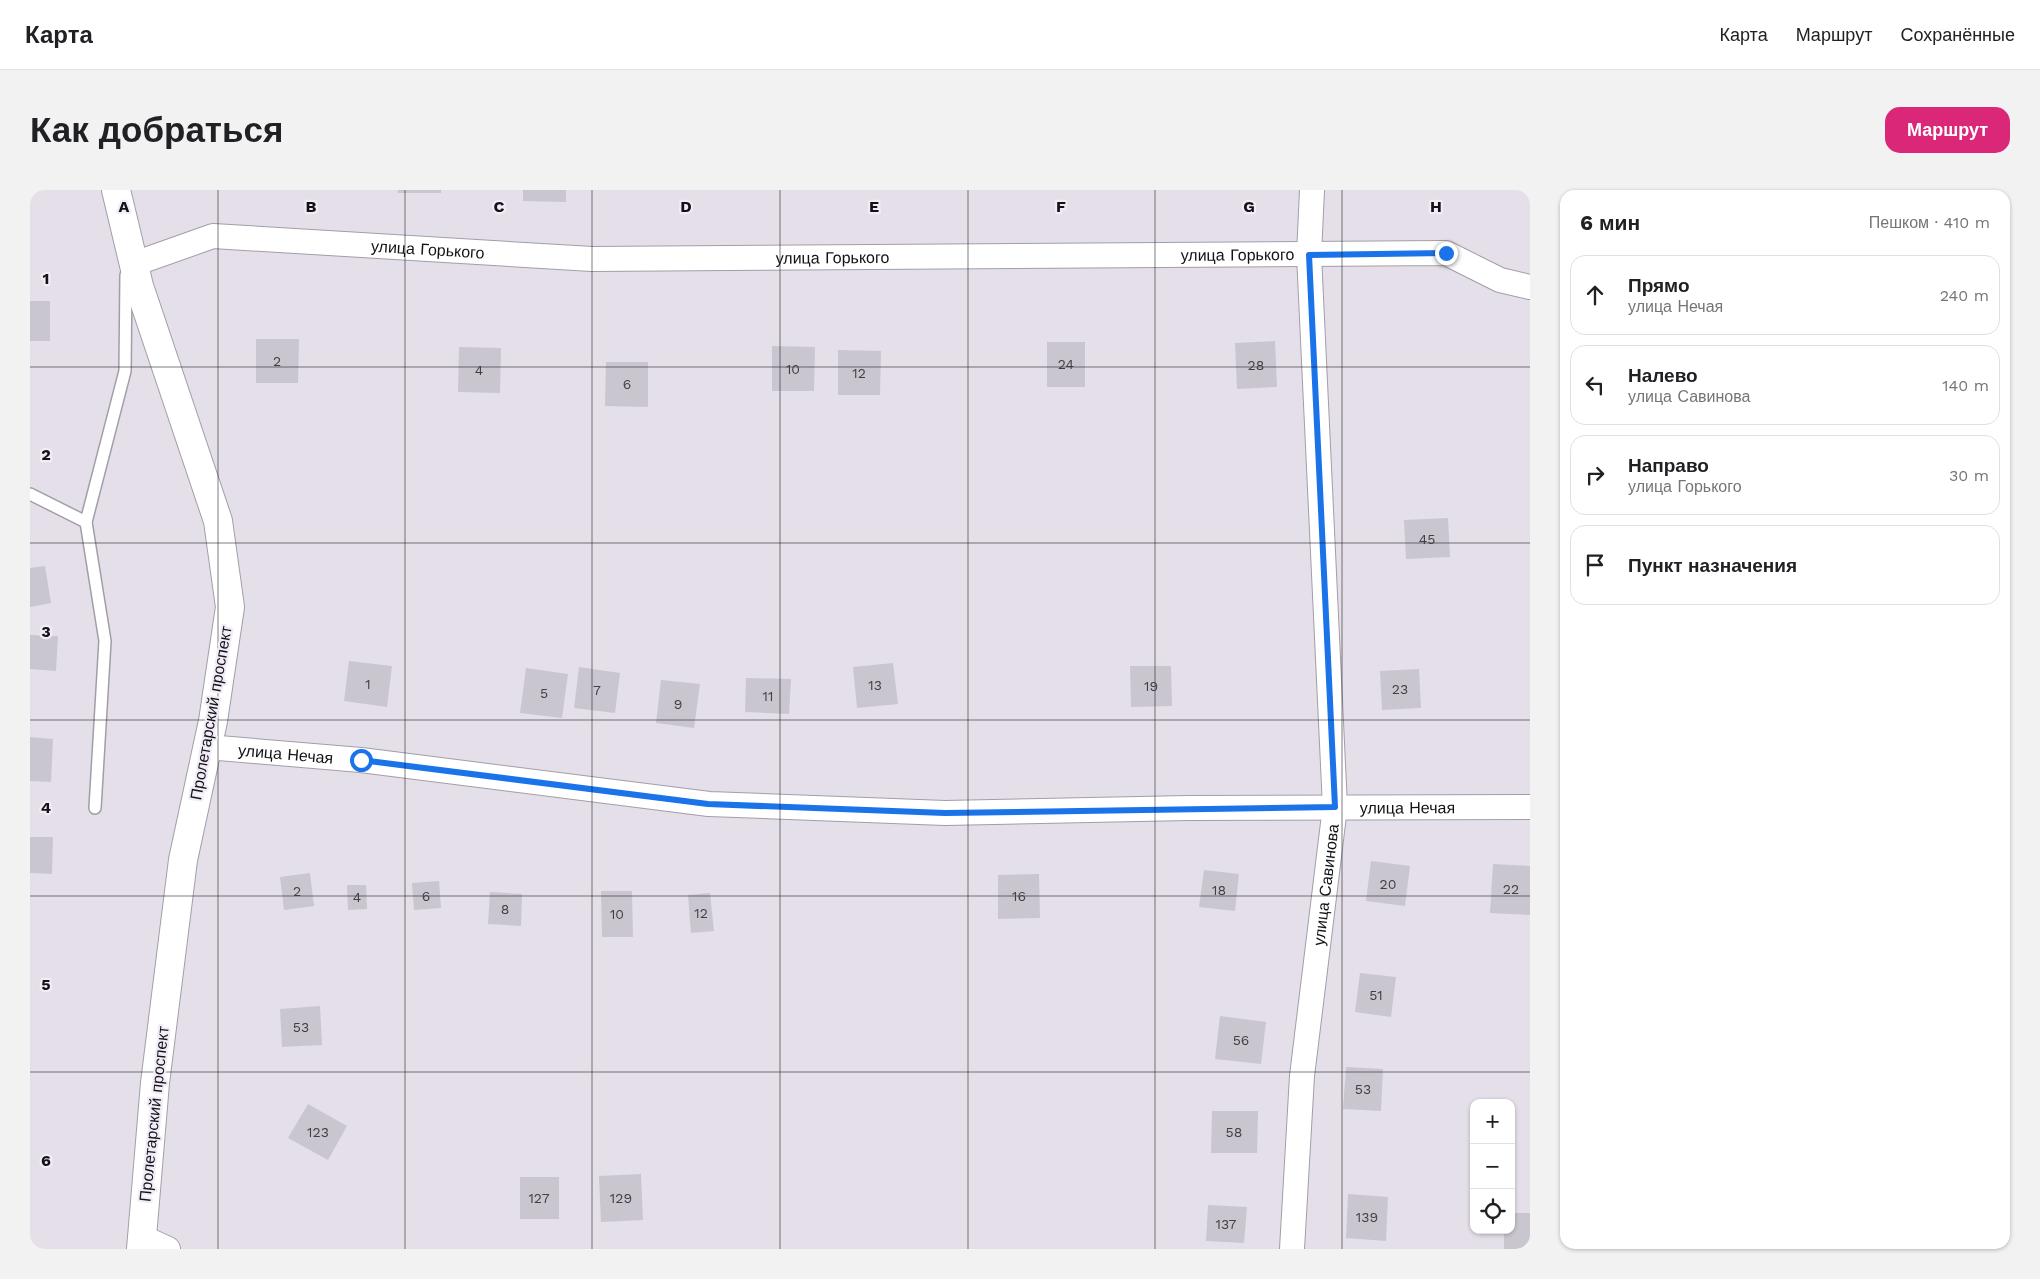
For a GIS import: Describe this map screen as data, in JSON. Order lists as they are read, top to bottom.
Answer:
{
  "streets": {
    "street": [
      "улица Горького",
      "Пролетарский проспект",
      "улица Нечая",
      "улица Савинова"
    ]
  },
  "crossings": [
    ["улица Горького", "Пролетарский проспект"],
    ["улица Горького", "улица Савинова"],
    ["Пролетарский проспект", "улица Нечая"],
    ["улица Нечая", "улица Савинова"]
  ],
  "house_numbers": [
    "2",
    "24",
    "28",
    "10",
    "4",
    "12",
    "6",
    "45",
    "1",
    "13",
    "19",
    "23",
    "7",
    "5",
    "11",
    "9",
    "20",
    "22",
    "18",
    "2",
    "6",
    "16",
    "4",
    "8",
    "12",
    "10",
    "51",
    "53",
    "56",
    "53",
    "123",
    "58",
    "127",
    "129",
    "139",
    "137"
  ],
  "page": {
    "header": "Карта",
    "nav": ["Карта", "Маршрут", "Сохранённые"],
    "buttons": "Маршрут",
    "title": "Как добраться",
    "heading": ["6 мин", "Пешком · 410 m"],
    "list": [
      ["Прямо", "улица Нечая", "240 m"],
      ["Налево", "улица Савинова", "140 m"],
      ["Направо", "улица Горького", "30 m"],
      "Пункт назначения"
    ],
    "map_buttons": ["+", "−"]
  },
  "grid": {
    "columns": [
      "A",
      "B",
      "C",
      "D",
      "E",
      "F",
      "G",
      "H"
    ],
    "rows": [
      "1",
      "2",
      "3",
      "4",
      "5",
      "6"
    ]
  }
}
